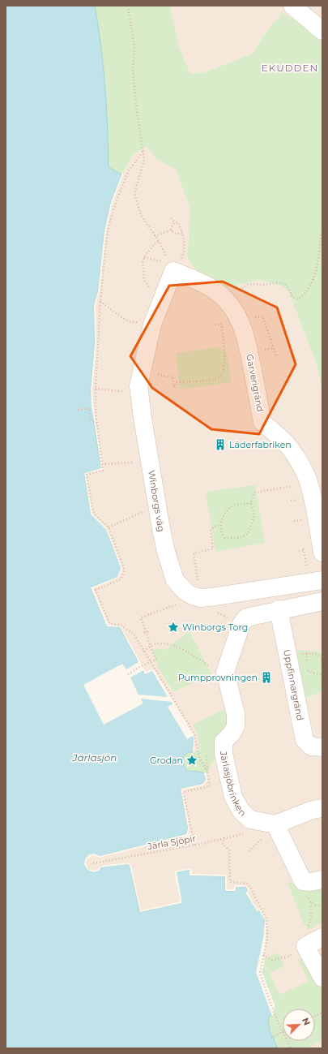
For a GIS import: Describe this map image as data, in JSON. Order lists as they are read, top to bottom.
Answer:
{
  "streets": {
    "street": [
      "Garverigränd",
      "Winborgs väg",
      "Uppfinnargränd",
      "Järlasjöbrinken"
    ],
    "path": ["Järla Sjöpir"]
  },
  "crossings": [
    ["Garverigränd", "Winborgs väg"],
    ["Järlasjöbrinken", "Järla Sjöpir"]
  ],
  "districts": ["EKUDDEN"],
  "water": ["Järlasjön"],
  "places": {
    "building": ["Läderfabriken", "Pumpprovningen"],
    "place": ["Winborgs Torg", "Grodan"]
  },
  "north": "top right"
}
